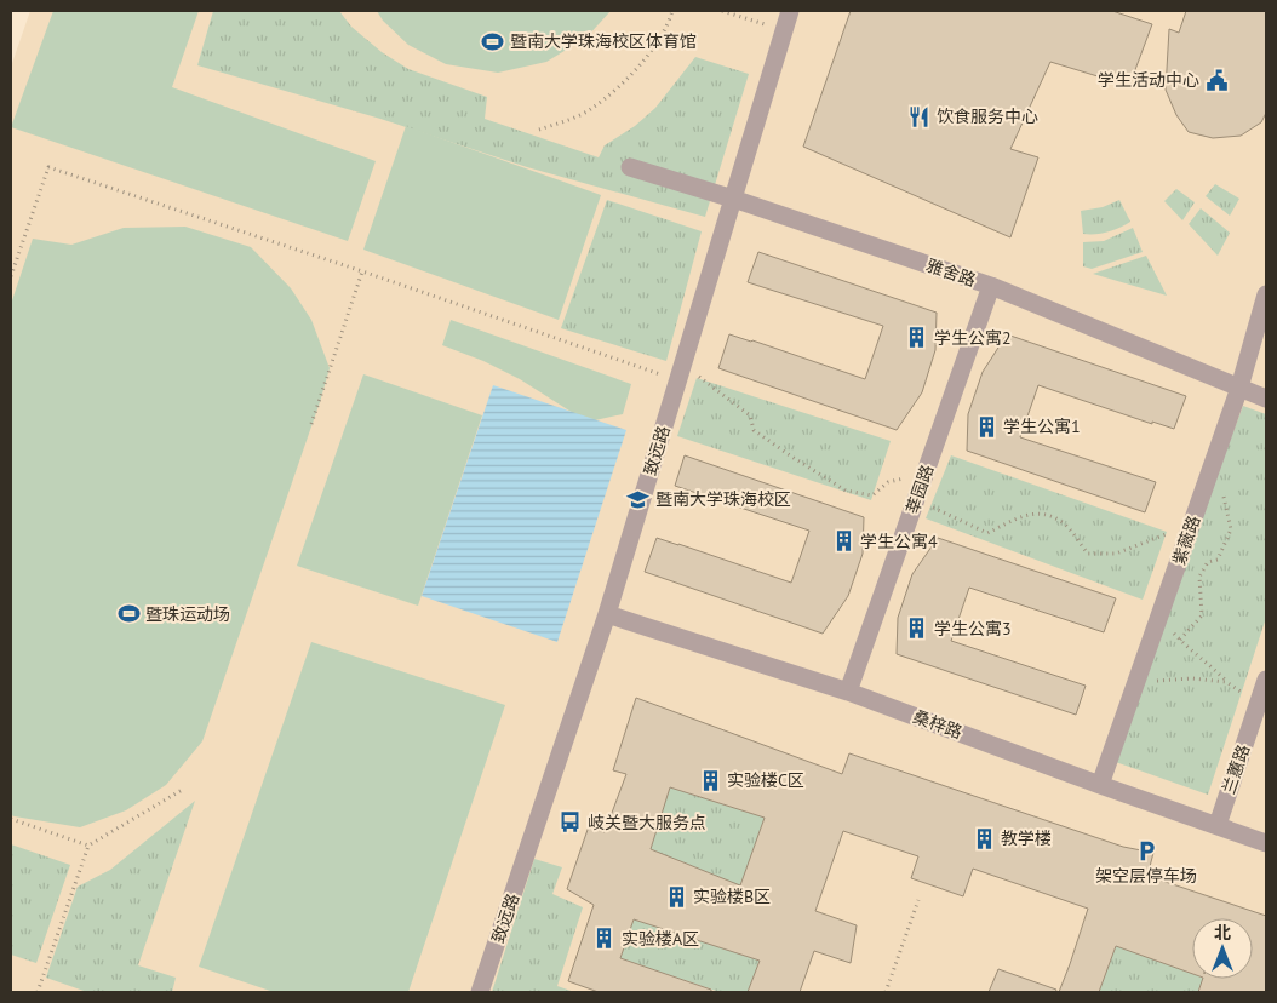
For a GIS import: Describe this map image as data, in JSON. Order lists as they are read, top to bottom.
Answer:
{
  "streets": {
    "street": [
      "雅舍路",
      "致远路",
      "莘园路",
      "紫薇路",
      "桑梓路",
      "兰蕙路"
    ]
  },
  "crossings": [
    ["雅舍路", "致远路"],
    ["雅舍路", "莘园路"],
    ["雅舍路", "紫薇路"],
    ["致远路", "桑梓路"],
    ["莘园路", "桑梓路"],
    ["紫薇路", "桑梓路"],
    ["桑梓路", "兰蕙路"]
  ],
  "places": {
    "sports": ["暨南大学珠海校区体育馆", "暨珠运动场"],
    "public building": ["学生活动中心"],
    "restaurant": ["饮食服务中心"],
    "building": [
      "学生公寓2",
      "学生公寓1",
      "学生公寓4",
      "学生公寓3",
      "实验楼C区",
      "教学楼",
      "实验楼B区",
      "实验楼A区"
    ],
    "school or university": ["暨南大学珠海校区"],
    "bus stop": ["岐关暨大服务点"],
    "parking": ["架空层停车场"]
  },
  "north": "top"
}
